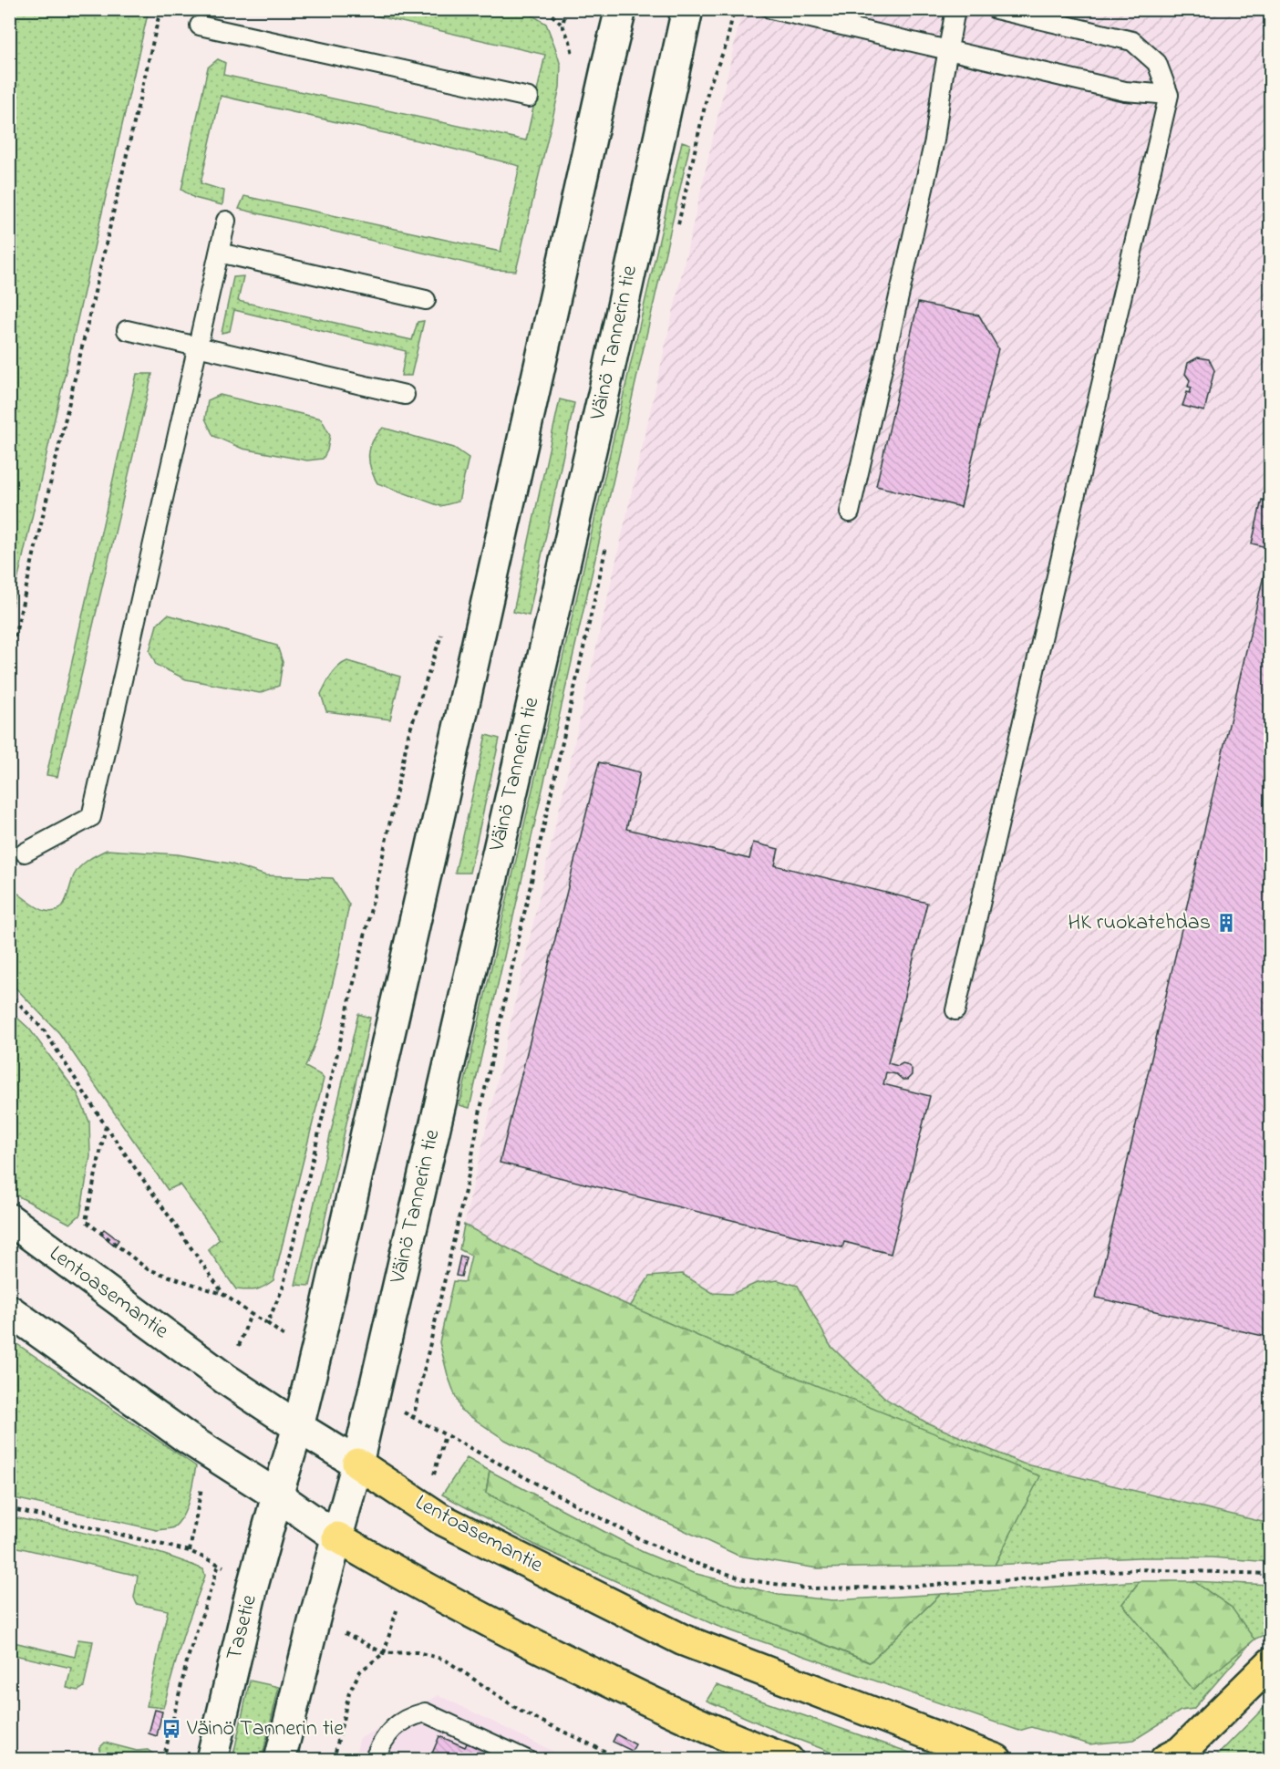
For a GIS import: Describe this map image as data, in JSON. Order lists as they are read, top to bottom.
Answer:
{
  "streets": {
    "main road": ["Väinö Tannerin tie", "Lentoasemantie", "Tasetie"]
  },
  "crossings": [
    ["Väinö Tannerin tie", "Lentoasemantie"]
  ],
  "places": {
    "building": ["HK ruokatehdas"],
    "bus stop": ["Väinö Tannerin tie"]
  }
}
